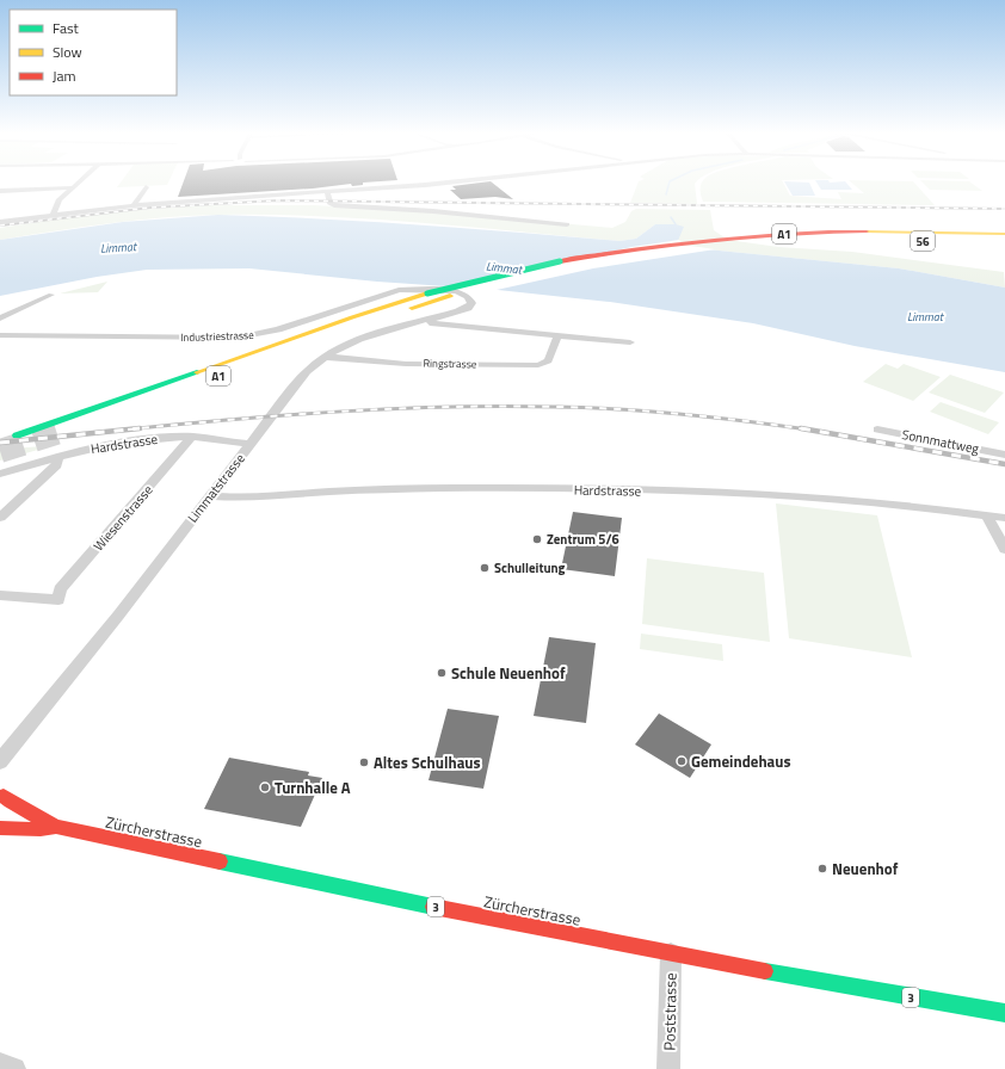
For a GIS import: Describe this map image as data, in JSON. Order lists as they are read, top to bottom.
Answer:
{
  "streets": {
    "main road": [
      "A1",
      "56",
      "Zürcherstrasse",
      "3"
    ],
    "street": [
      "Industriestrasse",
      "Ringstrasse",
      "Sonnmattweg",
      "Hardstrasse",
      "Limmatstrasse",
      "Wiesenstrasse",
      "Poststrasse"
    ]
  },
  "crossings": [
    ["A1", "56"],
    ["A1", "Industriestrasse"],
    ["A1", "Limmatstrasse"],
    ["Industriestrasse", "Limmatstrasse"],
    ["Ringstrasse", "Limmatstrasse"],
    ["Hardstrasse", "Limmatstrasse"],
    ["Hardstrasse", "Wiesenstrasse"],
    ["Zürcherstrasse", "Poststrasse"]
  ],
  "water": ["Limmat"],
  "places": [
    "Zentrum 5/6",
    "Schulleitung",
    "Schule Neuenhof",
    "Gemeindehaus",
    "Altes Schulhaus",
    "Turnhalle A",
    "Neuenhof"
  ],
  "legend": ["Fast", "Slow", "Jam"]
}
